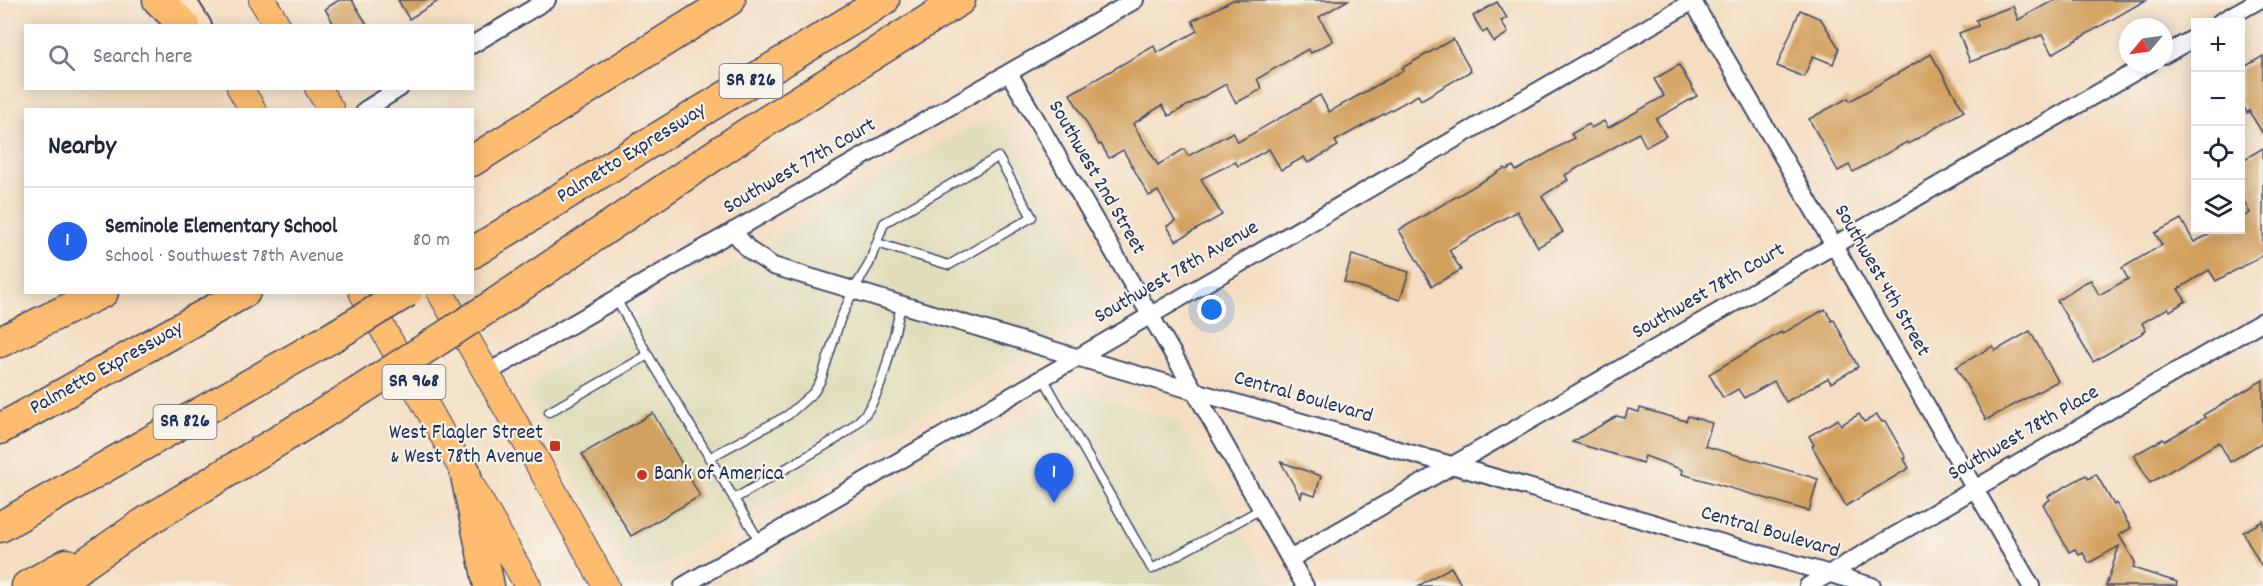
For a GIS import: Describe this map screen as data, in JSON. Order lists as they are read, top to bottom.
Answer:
{
  "streets": {
    "highway": ["SR 826", "Palmetto Expressway"],
    "main road": ["SR 968"],
    "street": [
      "Southwest 77th Court",
      "Southwest 2nd Street",
      "Southwest 78th Avenue",
      "Southwest 4th Street",
      "Southwest 78th Court",
      "Central Boulevard",
      "Southwest 78th Place"
    ]
  },
  "crossings": [
    ["Southwest 77th Court", "Southwest 2nd Street"],
    ["Southwest 77th Court", "Central Boulevard"],
    ["Southwest 2nd Street", "Southwest 78th Avenue"],
    ["Southwest 2nd Street", "Southwest 78th Court"],
    ["Southwest 2nd Street", "Central Boulevard"],
    ["Southwest 78th Avenue", "Southwest 4th Street"],
    ["Southwest 78th Avenue", "Central Boulevard"],
    ["Southwest 4th Street", "Southwest 78th Court"],
    ["Southwest 4th Street", "Southwest 78th Place"],
    ["Southwest 78th Court", "Central Boulevard"],
    ["Central Boulevard", "Southwest 78th Place"]
  ],
  "places": {
    "transit": ["West Flagler Street & West 78th Avenue"],
    "other": ["Bank of America"]
  },
  "north": "bottom left",
  "page": {
    "map_buttons": ["+", "−"],
    "search": "Search here",
    "heading": "Nearby",
    "list": [
      {
        "mark": "1",
        "name": "Seminole Elementary School",
        "note": "School · Southwest 78th Avenue",
        "value": "80 m"
      }
    ],
    "pins": "1"
  }
}
